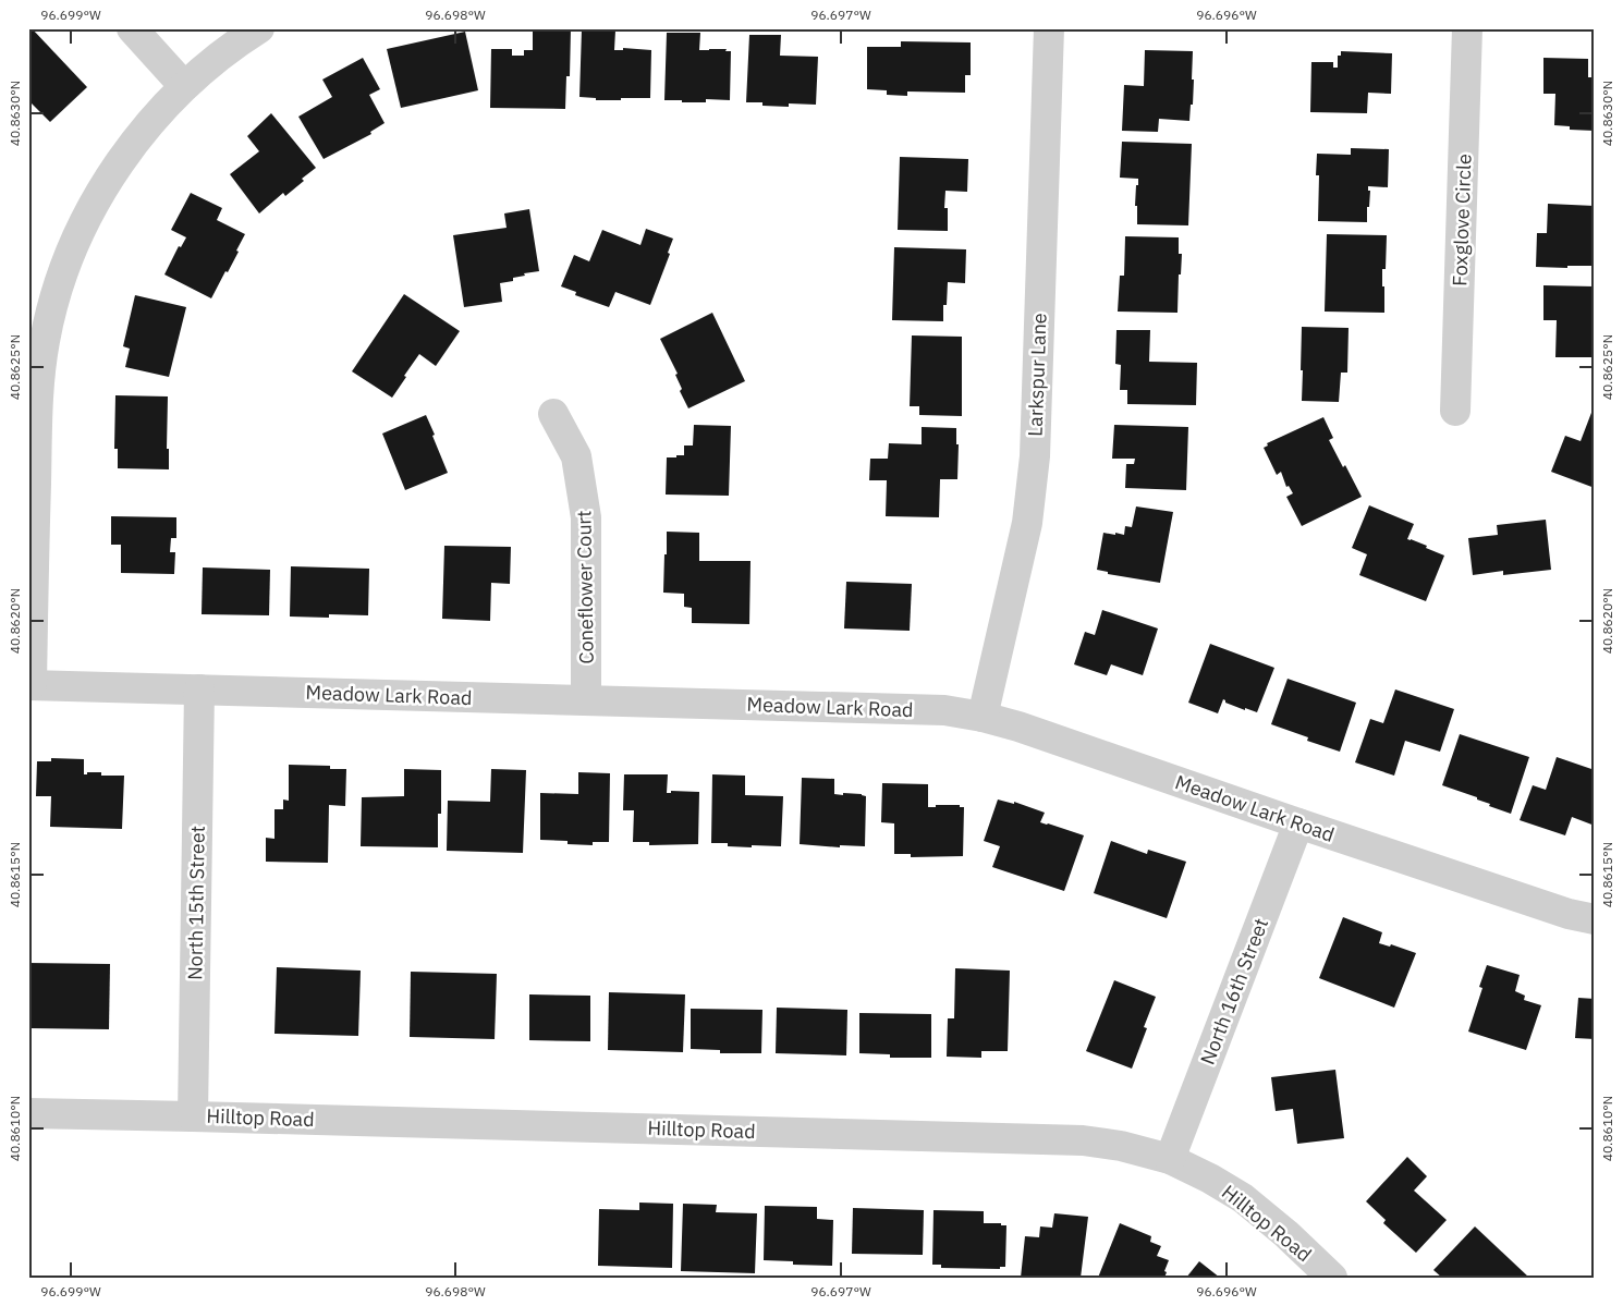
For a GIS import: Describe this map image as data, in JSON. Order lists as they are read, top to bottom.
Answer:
{
  "streets": {
    "street": [
      "Foxglove Circle",
      "Larkspur Lane",
      "Coneflower Court",
      "Meadow Lark Road",
      "North 15th Street",
      "North 16th Street",
      "Hilltop Road"
    ]
  },
  "crossings": [
    ["Larkspur Lane", "Meadow Lark Road"],
    ["Coneflower Court", "Meadow Lark Road"],
    ["Meadow Lark Road", "North 15th Street"],
    ["Meadow Lark Road", "North 16th Street"],
    ["North 15th Street", "Hilltop Road"],
    ["North 16th Street", "Hilltop Road"]
  ],
  "coordinates": [
    "96.699°W",
    "96.698°W",
    "96.697°W",
    "96.696°W",
    "40.8630°N",
    "40.8625°N",
    "40.8620°N",
    "40.8615°N",
    "40.8610°N"
  ]
}
